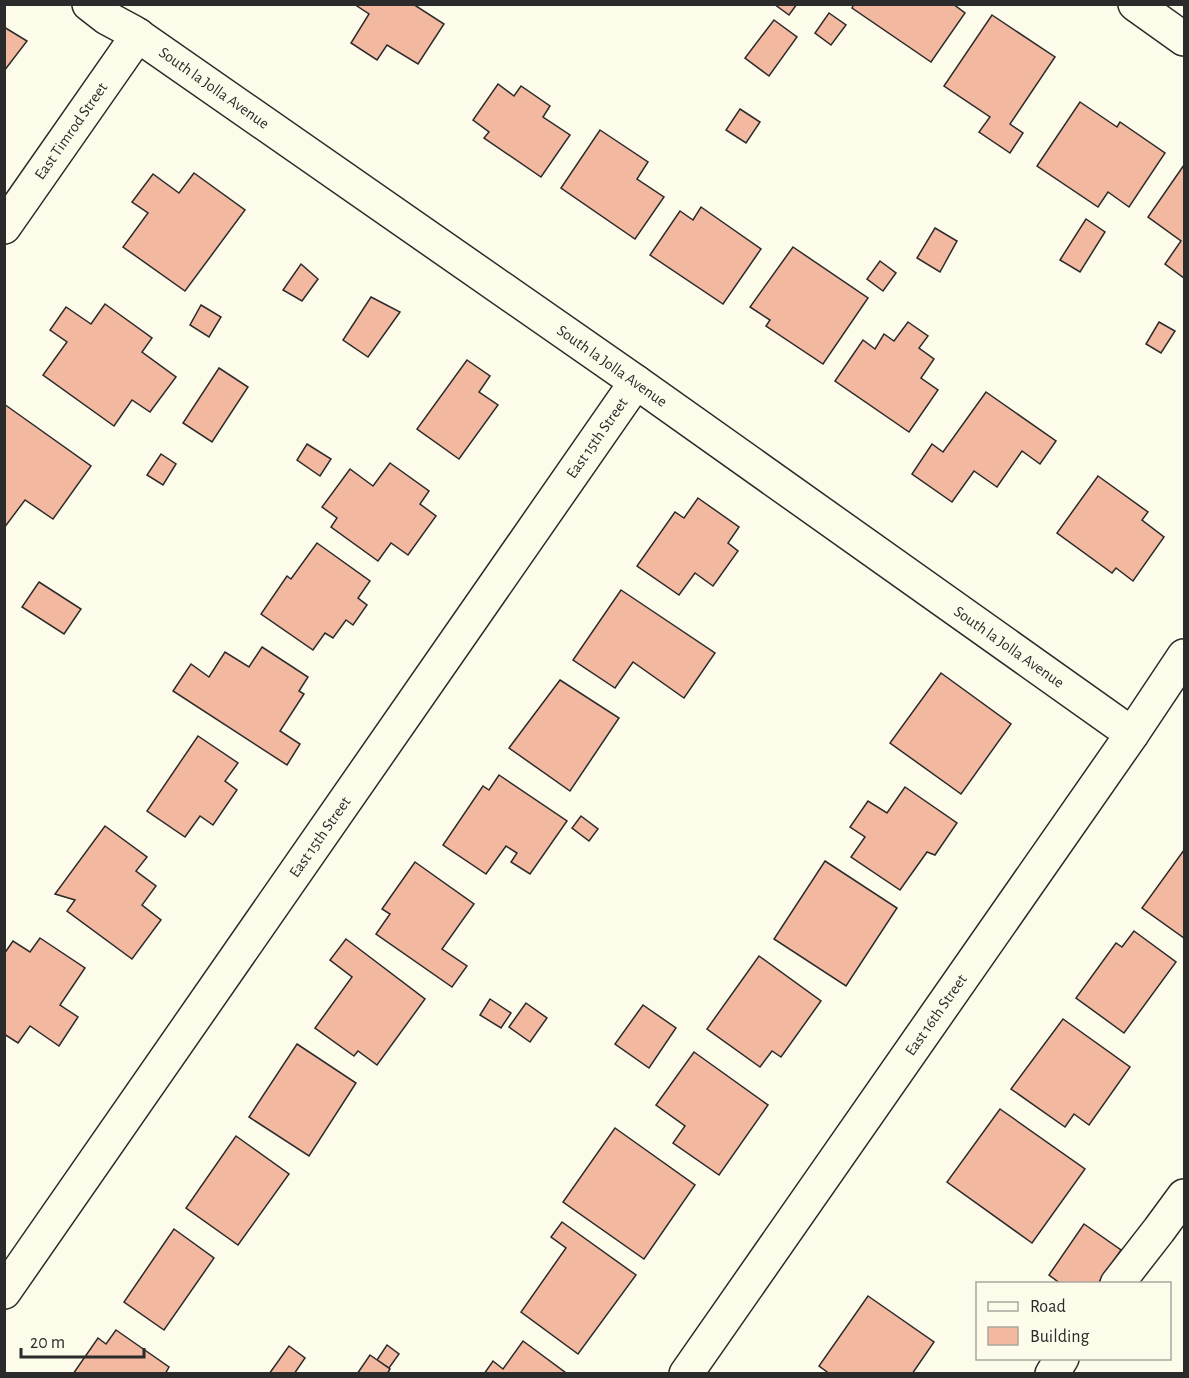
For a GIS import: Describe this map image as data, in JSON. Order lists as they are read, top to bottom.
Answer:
{
  "streets": {
    "street": [
      "South la Jolla Avenue",
      "East Timrod Street",
      "East 15th Street",
      "East 16th Street"
    ]
  },
  "crossings": [
    ["South la Jolla Avenue", "East Timrod Street"],
    ["South la Jolla Avenue", "East 15th Street"],
    ["South la Jolla Avenue", "East 16th Street"]
  ],
  "legend": ["Road", "Building"],
  "scale_bar": "20 m"
}
